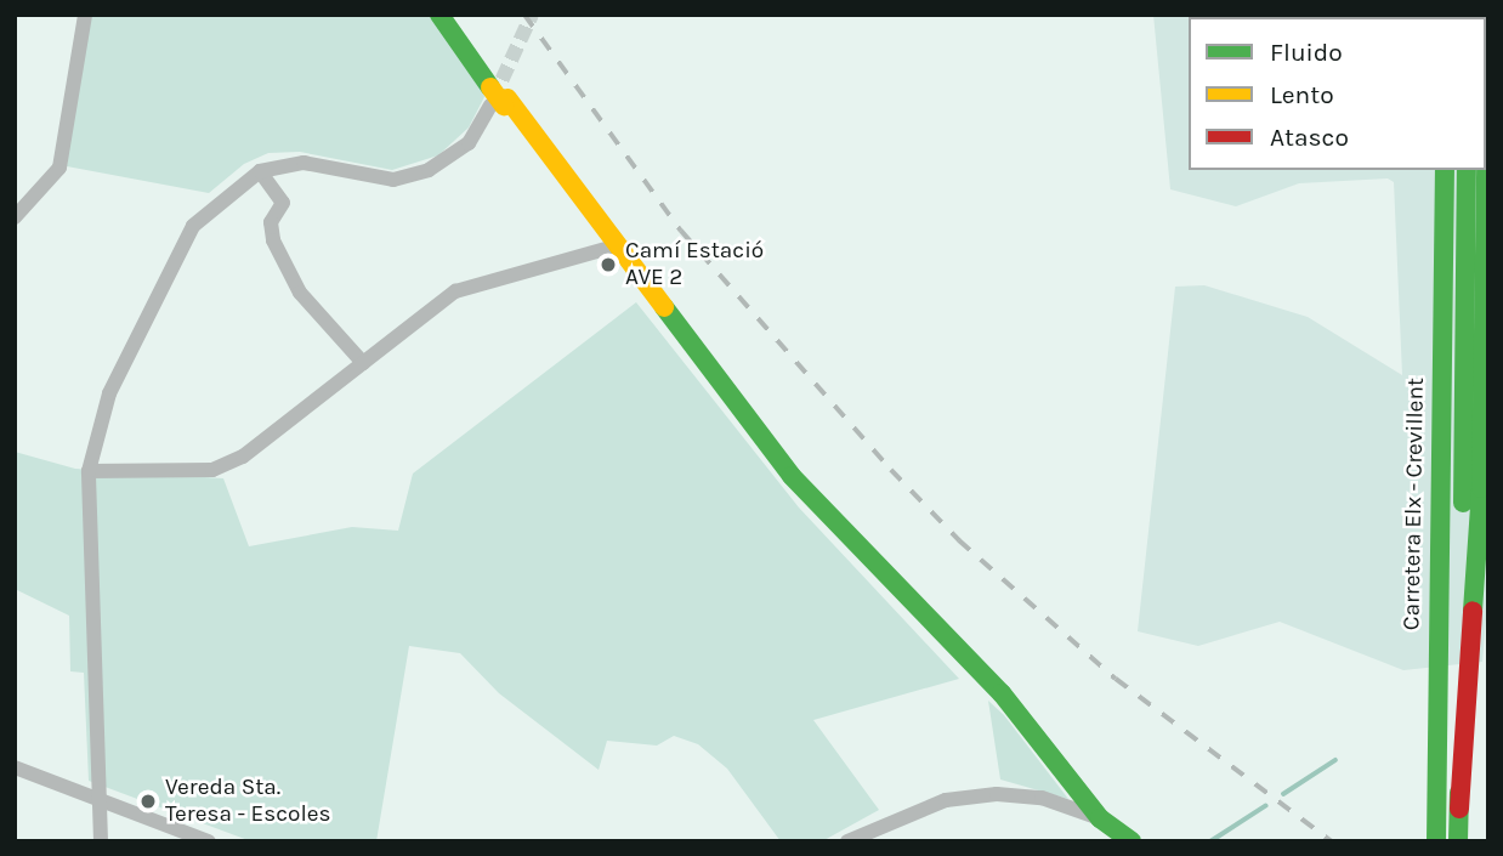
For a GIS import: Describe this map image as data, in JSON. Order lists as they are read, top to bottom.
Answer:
{
  "streets": {
    "main road": ["Carretera Elx - Crevillent"]
  },
  "places": ["Camí Estació AVE 2", "Vereda Sta. Teresa - Escoles"],
  "legend": ["Fluido", "Lento", "Atasco"]
}
